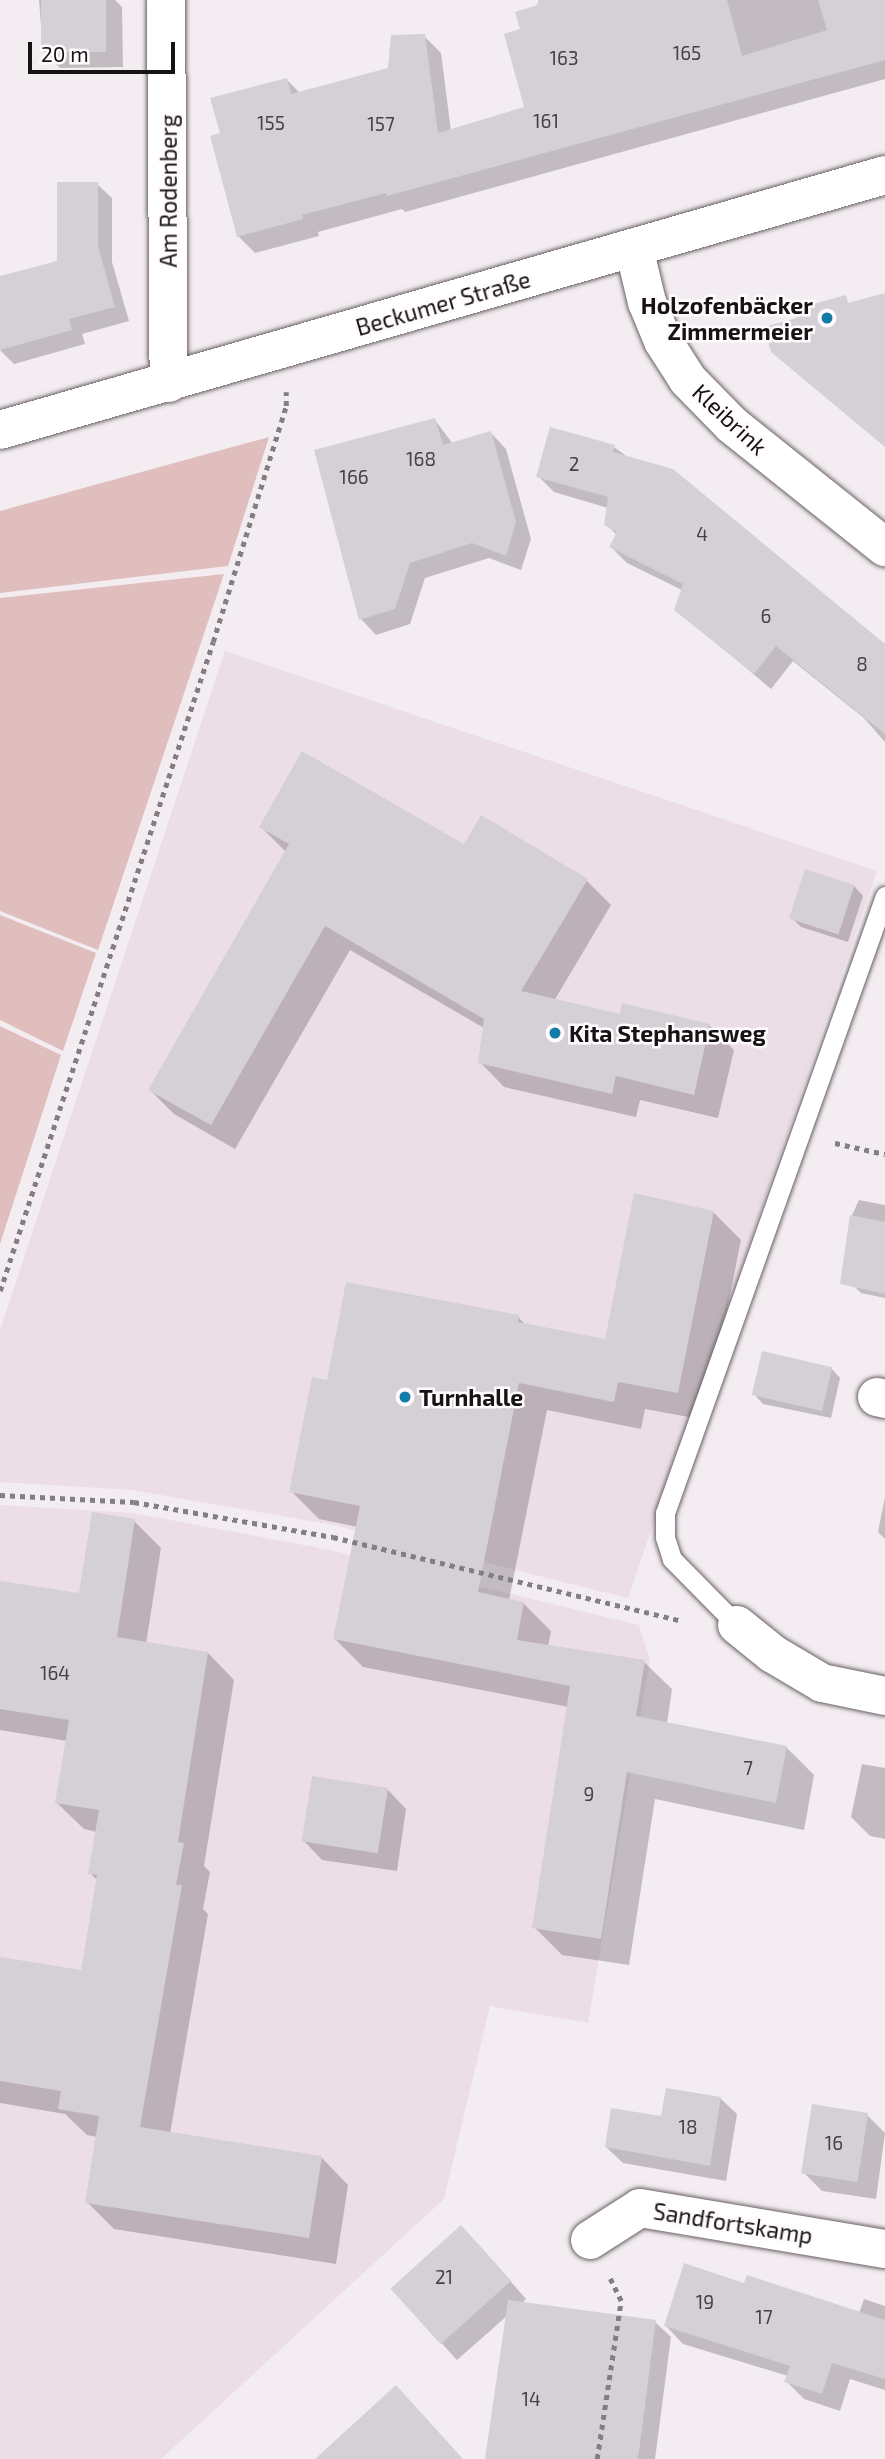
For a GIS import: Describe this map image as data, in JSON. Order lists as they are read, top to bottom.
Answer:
{
  "streets": {
    "street": [
      "Am Rodenberg",
      "Beckumer Straße",
      "Kleibrink",
      "Sandfortskamp"
    ]
  },
  "crossings": [
    ["Am Rodenberg", "Beckumer Straße"],
    ["Beckumer Straße", "Kleibrink"]
  ],
  "places": ["Holzofenbäcker Zimmermeier", "Kita Stephansweg", "Turnhalle"],
  "house_numbers": [
    "165",
    "163",
    "161",
    "155",
    "157",
    "168",
    "2",
    "166",
    "4",
    "6",
    "8",
    "164",
    "7",
    "9",
    "18",
    "16",
    "21",
    "19",
    "17",
    "14"
  ],
  "scale_bar": "20 m"
}
